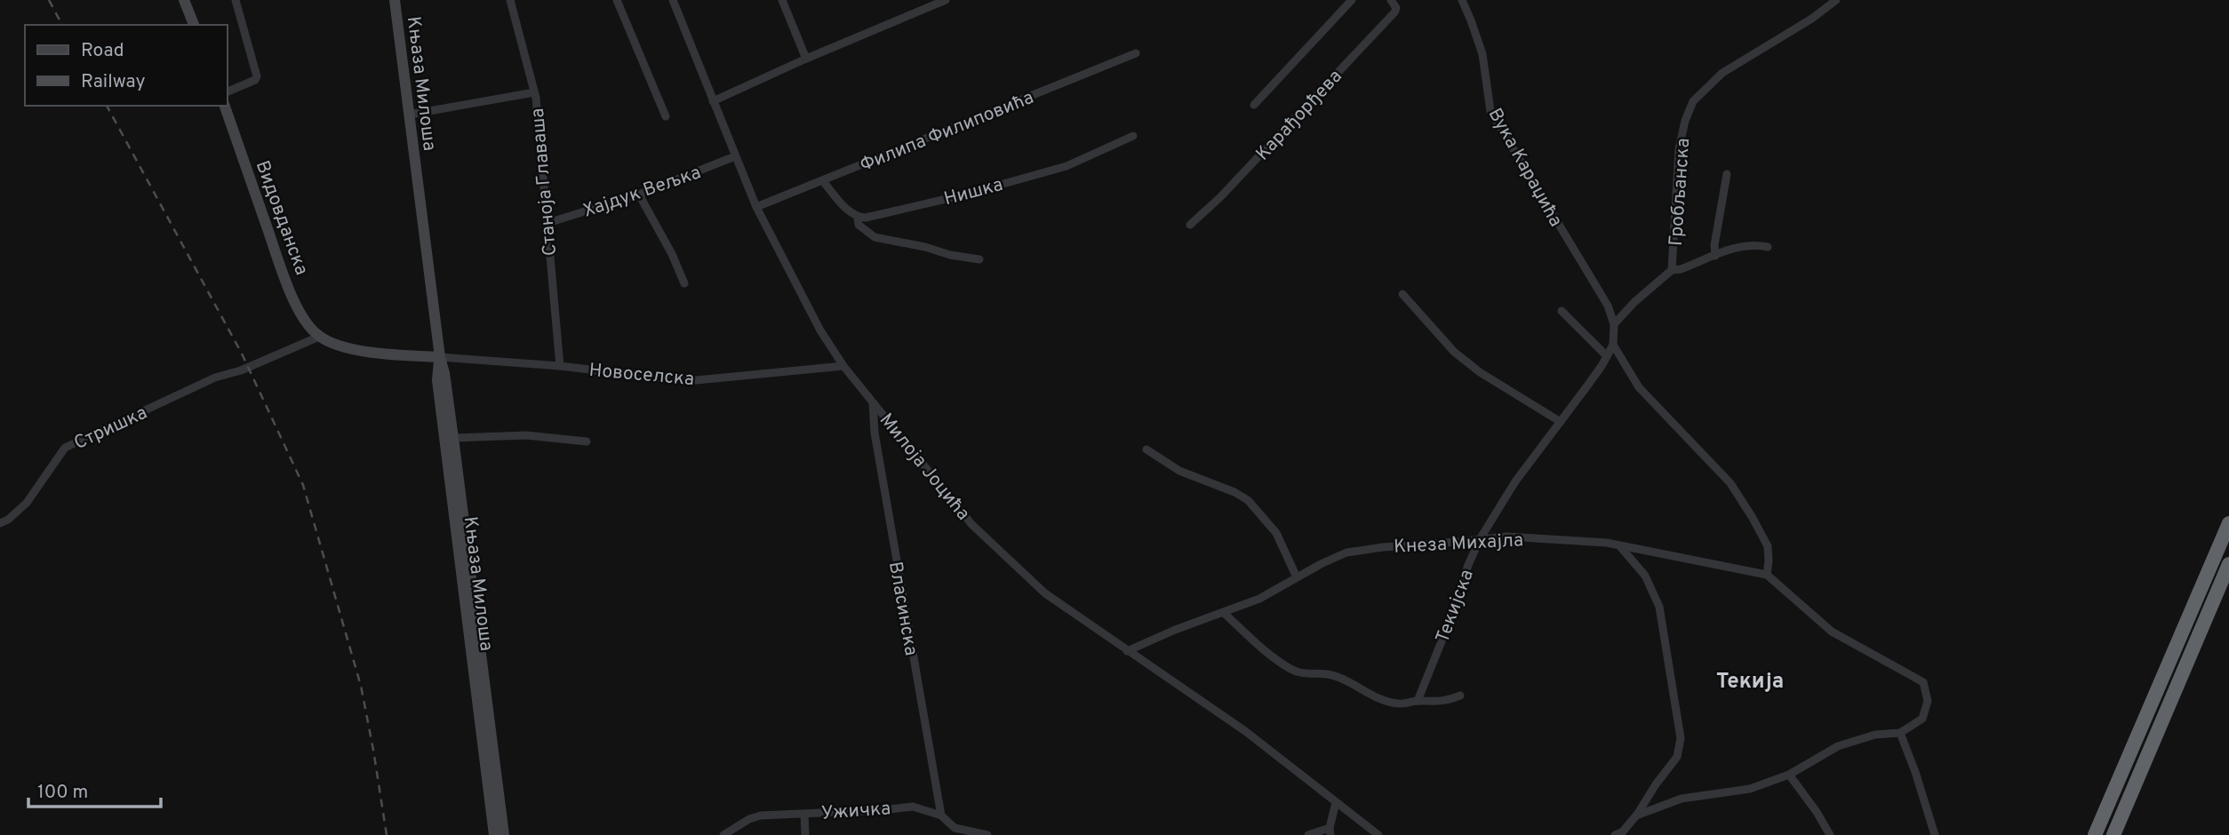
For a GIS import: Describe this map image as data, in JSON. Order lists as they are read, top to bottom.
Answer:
{
  "streets": {
    "main road": ["Књаза Милоша", "Видовданска"],
    "street": [
      "Карађорђева",
      "Филипа Филиповића",
      "Вука Караџића",
      "Станоја Главаша",
      "Хајдук Вељка",
      "Нишка",
      "Гробљанска",
      "Новоселска",
      "Стришка",
      "Милоја Јоцића",
      "Кнеза Михајла",
      "Текијска",
      "Власинска",
      "Ужичка"
    ]
  },
  "crossings": [
    ["Књаза Милоша", "Новоселска"],
    ["Филипа Филиповића", "Милоја Јоцића"],
    ["Вука Караџића", "Гробљанска"],
    ["Станоја Главаша", "Хајдук Вељка"],
    ["Станоја Главаша", "Новоселска"],
    ["Хајдук Вељка", "Милоја Јоцића"],
    ["Видовданска", "Стришка"],
    ["Новоселска", "Милоја Јоцића"],
    ["Милоја Јоцића", "Кнеза Михајла"],
    ["Милоја Јоцића", "Власинска"],
    ["Кнеза Михајла", "Текијска"],
    ["Власинска", "Ужичка"]
  ],
  "districts": ["Текија"],
  "legend": ["Road", "Railway"],
  "scale_bar": "100 m"
}
